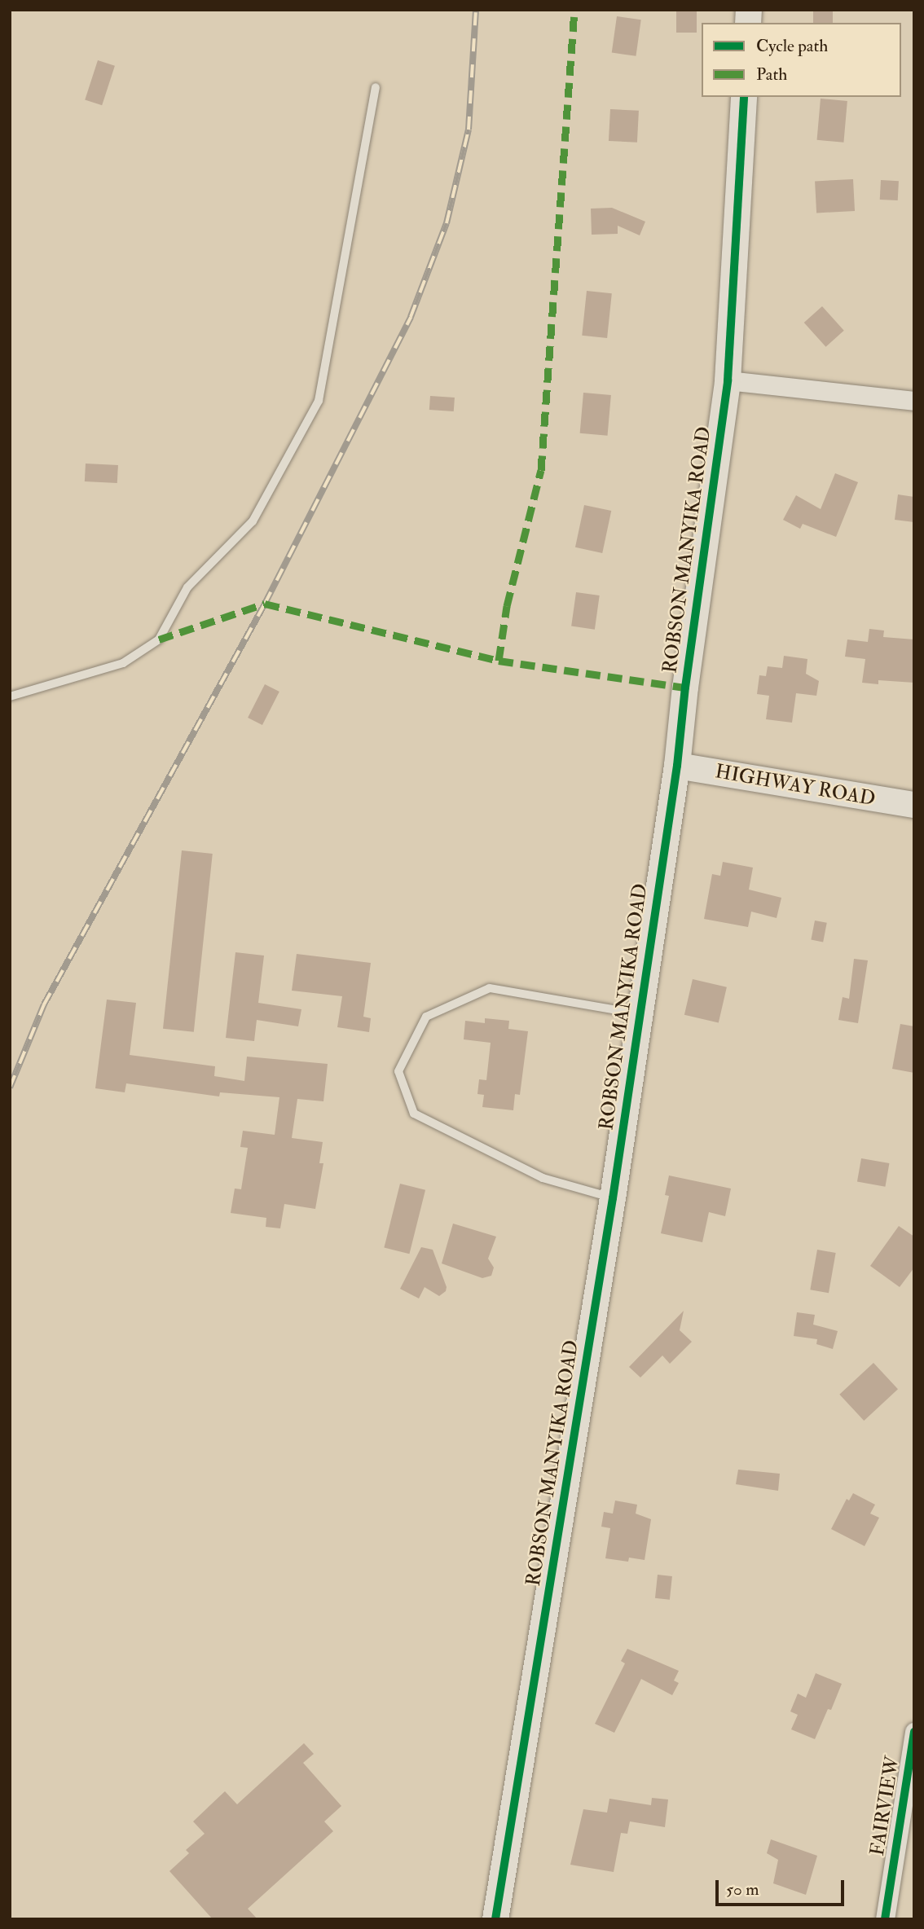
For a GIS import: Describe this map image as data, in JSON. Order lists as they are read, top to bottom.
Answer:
{
  "streets": {
    "street": ["ROBSON MANYIKA ROAD", "HIGHWAY ROAD", "FAIRVIEW"]
  },
  "crossings": [
    ["ROBSON MANYIKA ROAD", "HIGHWAY ROAD"]
  ],
  "legend": ["Cycle path", "Path"],
  "scale_bar": "50 m"
}
